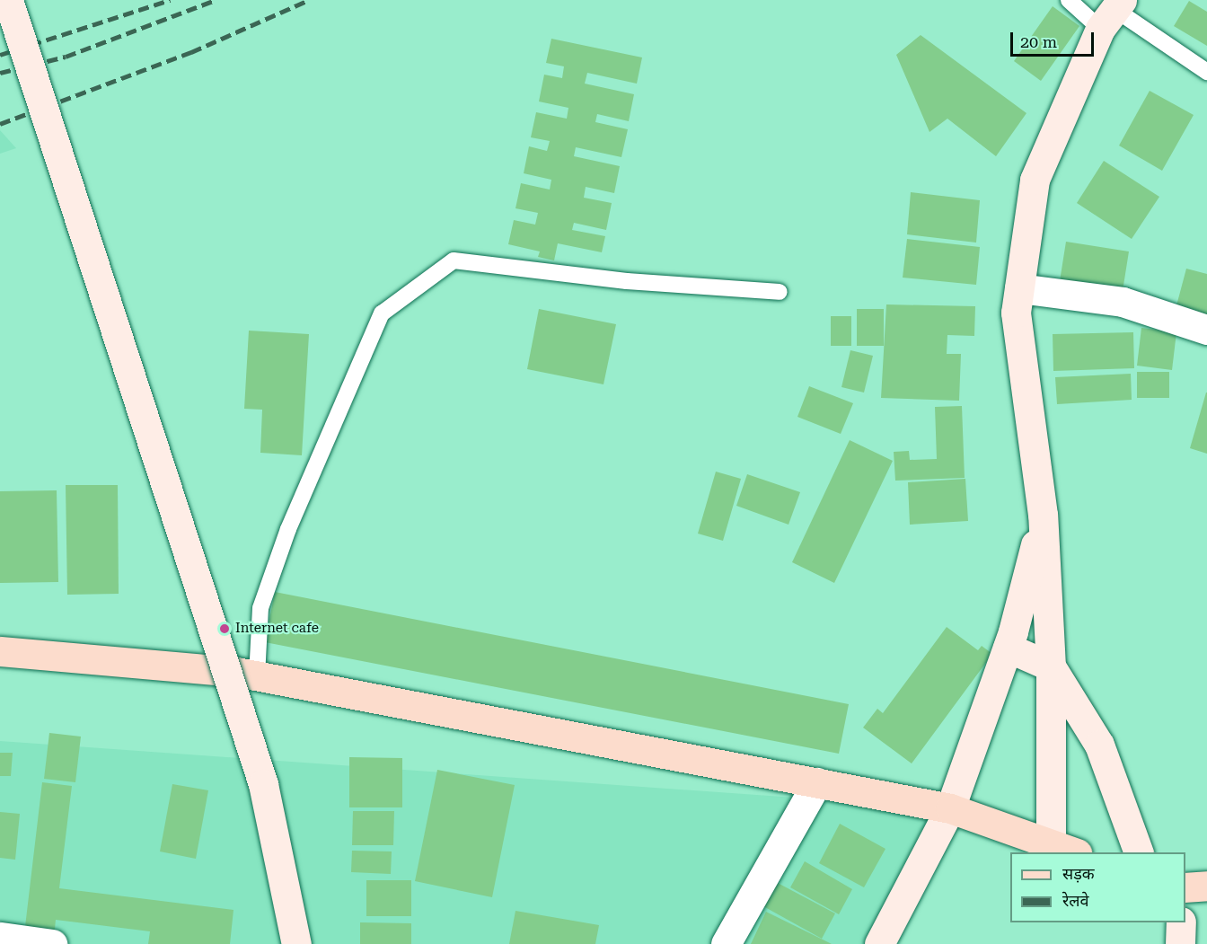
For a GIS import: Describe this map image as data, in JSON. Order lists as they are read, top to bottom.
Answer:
{
  "places": ["Internet cafe"],
  "legend": ["सड़क", "रेलवे"],
  "scale_bar": "20 m"
}
